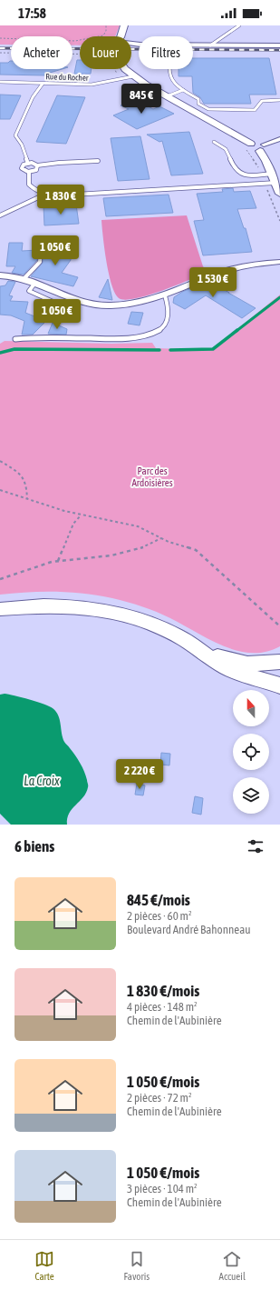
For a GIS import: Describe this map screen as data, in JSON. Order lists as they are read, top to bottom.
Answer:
{
  "streets": {
    "lane": ["Rue du Rocher"]
  },
  "water": ["La Croix"],
  "parks": ["Parc des Ardoisières"],
  "north": "top",
  "page": {
    "status": "17:58",
    "chip": ["Acheter", "Louer", "Filtres"],
    "price": [
      "845 €",
      "1 830 €",
      "1 050 €",
      "1 530 €",
      "1 050 €",
      "2 220 €"
    ],
    "heading": "6 biens",
    "list": [
      {
        "name": "845 €/mois",
        "note": "2 pièces · 60 m² · Boulevard André Bahonneau"
      },
      {
        "name": "1 830 €/mois",
        "note": "4 pièces · 148 m² · Chemin de l'Aubinière"
      },
      {
        "name": "1 050 €/mois",
        "note": "2 pièces · 72 m² · Chemin de l'Aubinière"
      },
      {
        "name": "1 050 €/mois",
        "note": "3 pièces · 104 m² · Chemin de l'Aubinière"
      }
    ],
    "tabs": ["Carte", "Favoris", "Accueil"]
  }
}
